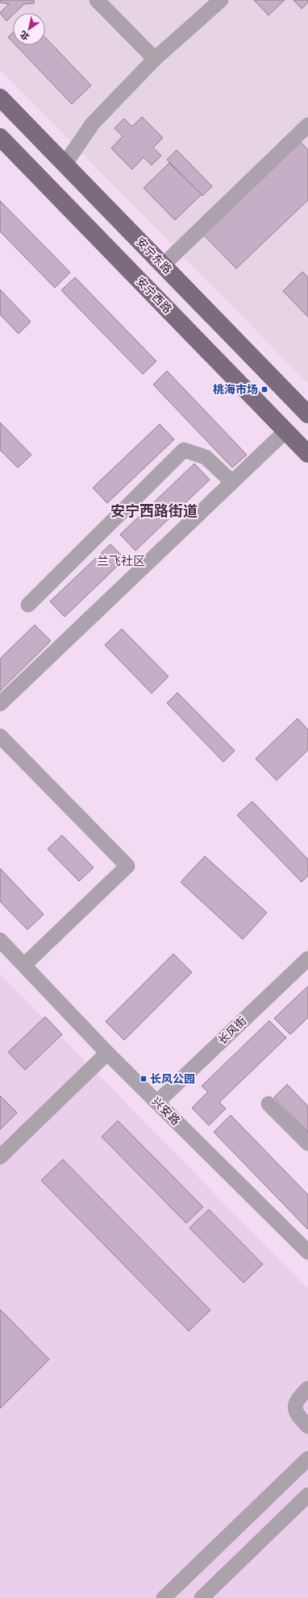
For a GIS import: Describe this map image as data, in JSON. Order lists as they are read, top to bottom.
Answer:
{
  "streets": {
    "main road": ["安宁东路", "安宁西路"],
    "street": ["长风街", "兴安路"]
  },
  "crossings": [
    ["长风街", "兴安路"]
  ],
  "districts": ["安宁西路街道", "兰飞社区"],
  "places": {
    "transit": ["桃海市场", "长风公园"]
  },
  "north": "bottom left"
}
